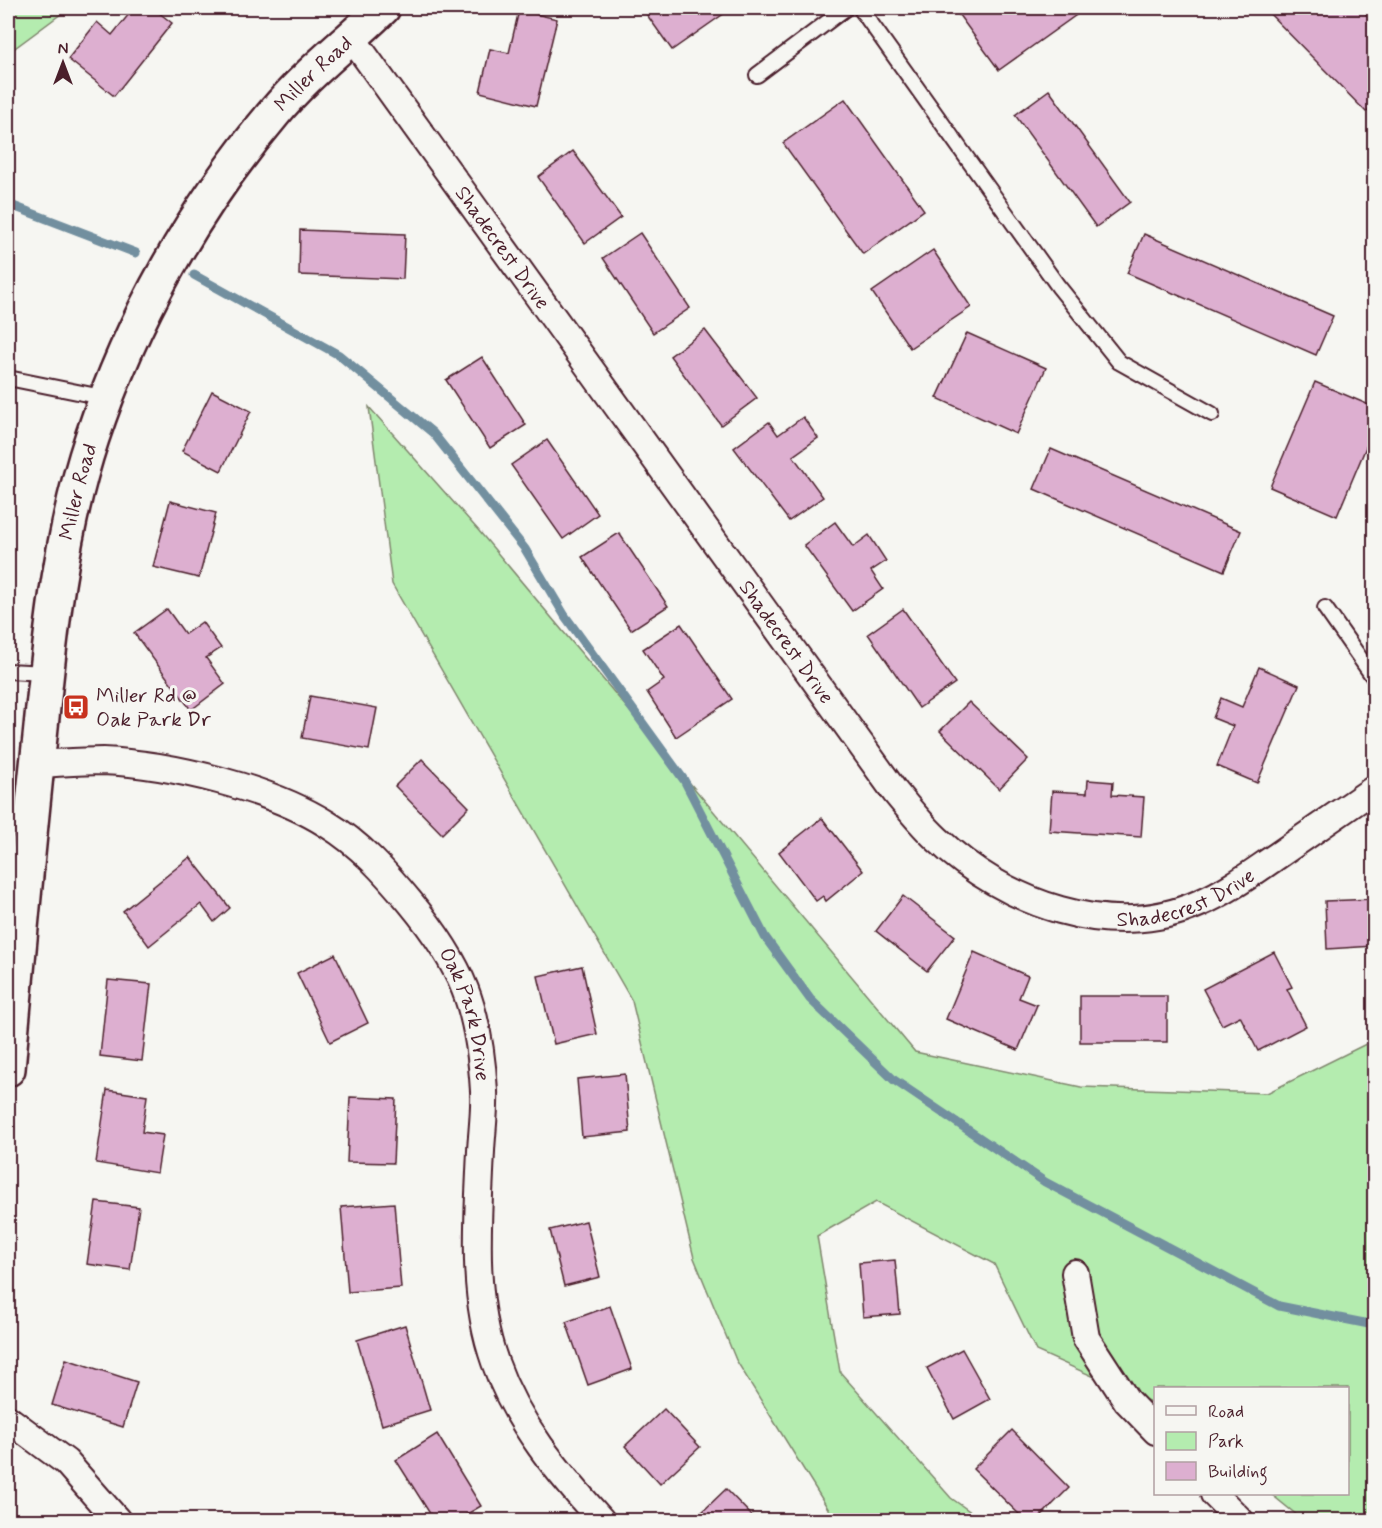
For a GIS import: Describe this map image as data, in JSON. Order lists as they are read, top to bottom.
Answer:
{
  "streets": {
    "street": ["Miller Road", "Shadecrest Drive", "Oak Park Drive"]
  },
  "crossings": [
    ["Miller Road", "Shadecrest Drive"],
    ["Miller Road", "Oak Park Drive"]
  ],
  "places": {
    "bus stop": ["Miller Rd @ Oak Park Dr"]
  },
  "legend": ["Road", "Park", "Building"],
  "north": "top"
}
